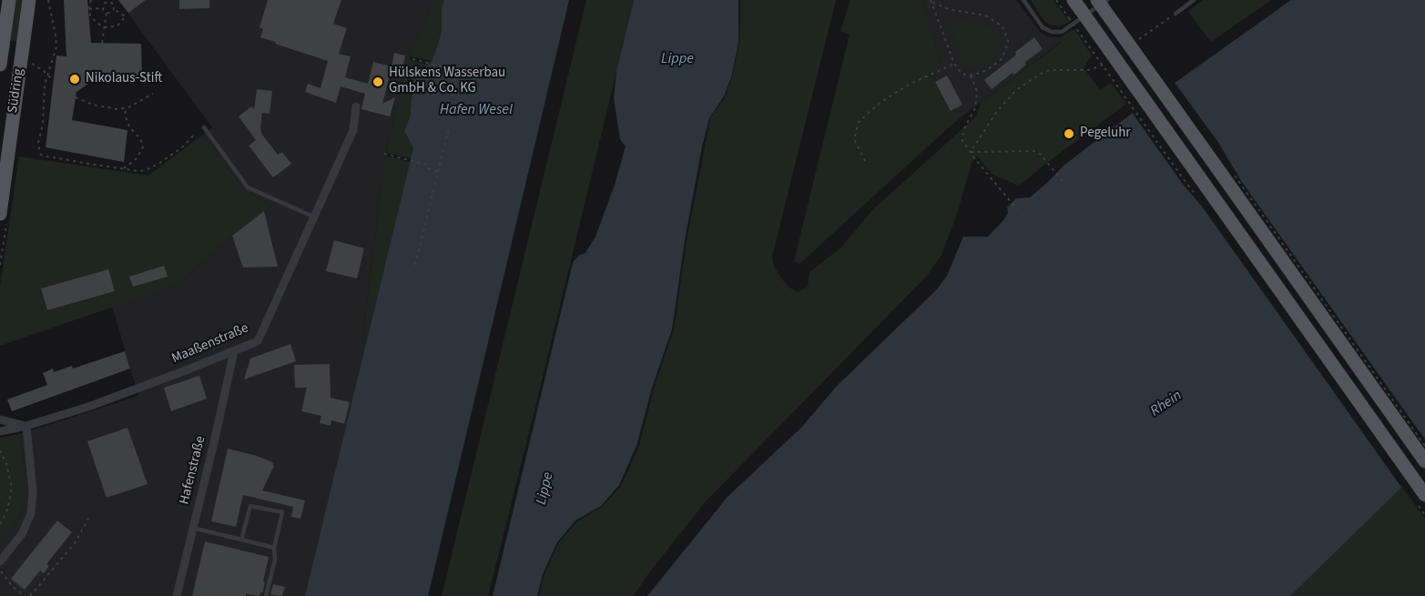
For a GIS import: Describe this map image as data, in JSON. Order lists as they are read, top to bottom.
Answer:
{
  "streets": {
    "main road": ["Südring"],
    "street": ["Maaßenstraße", "Hafenstraße"]
  },
  "crossings": [
    ["Maaßenstraße", "Hafenstraße"]
  ],
  "water": ["Lippe", "Hafen Wesel", "Rhein"],
  "places": ["Nikolaus-Stift", "Hülskens Wasserbau GmbH & Co. KG", "Pegeluhr"]
}
